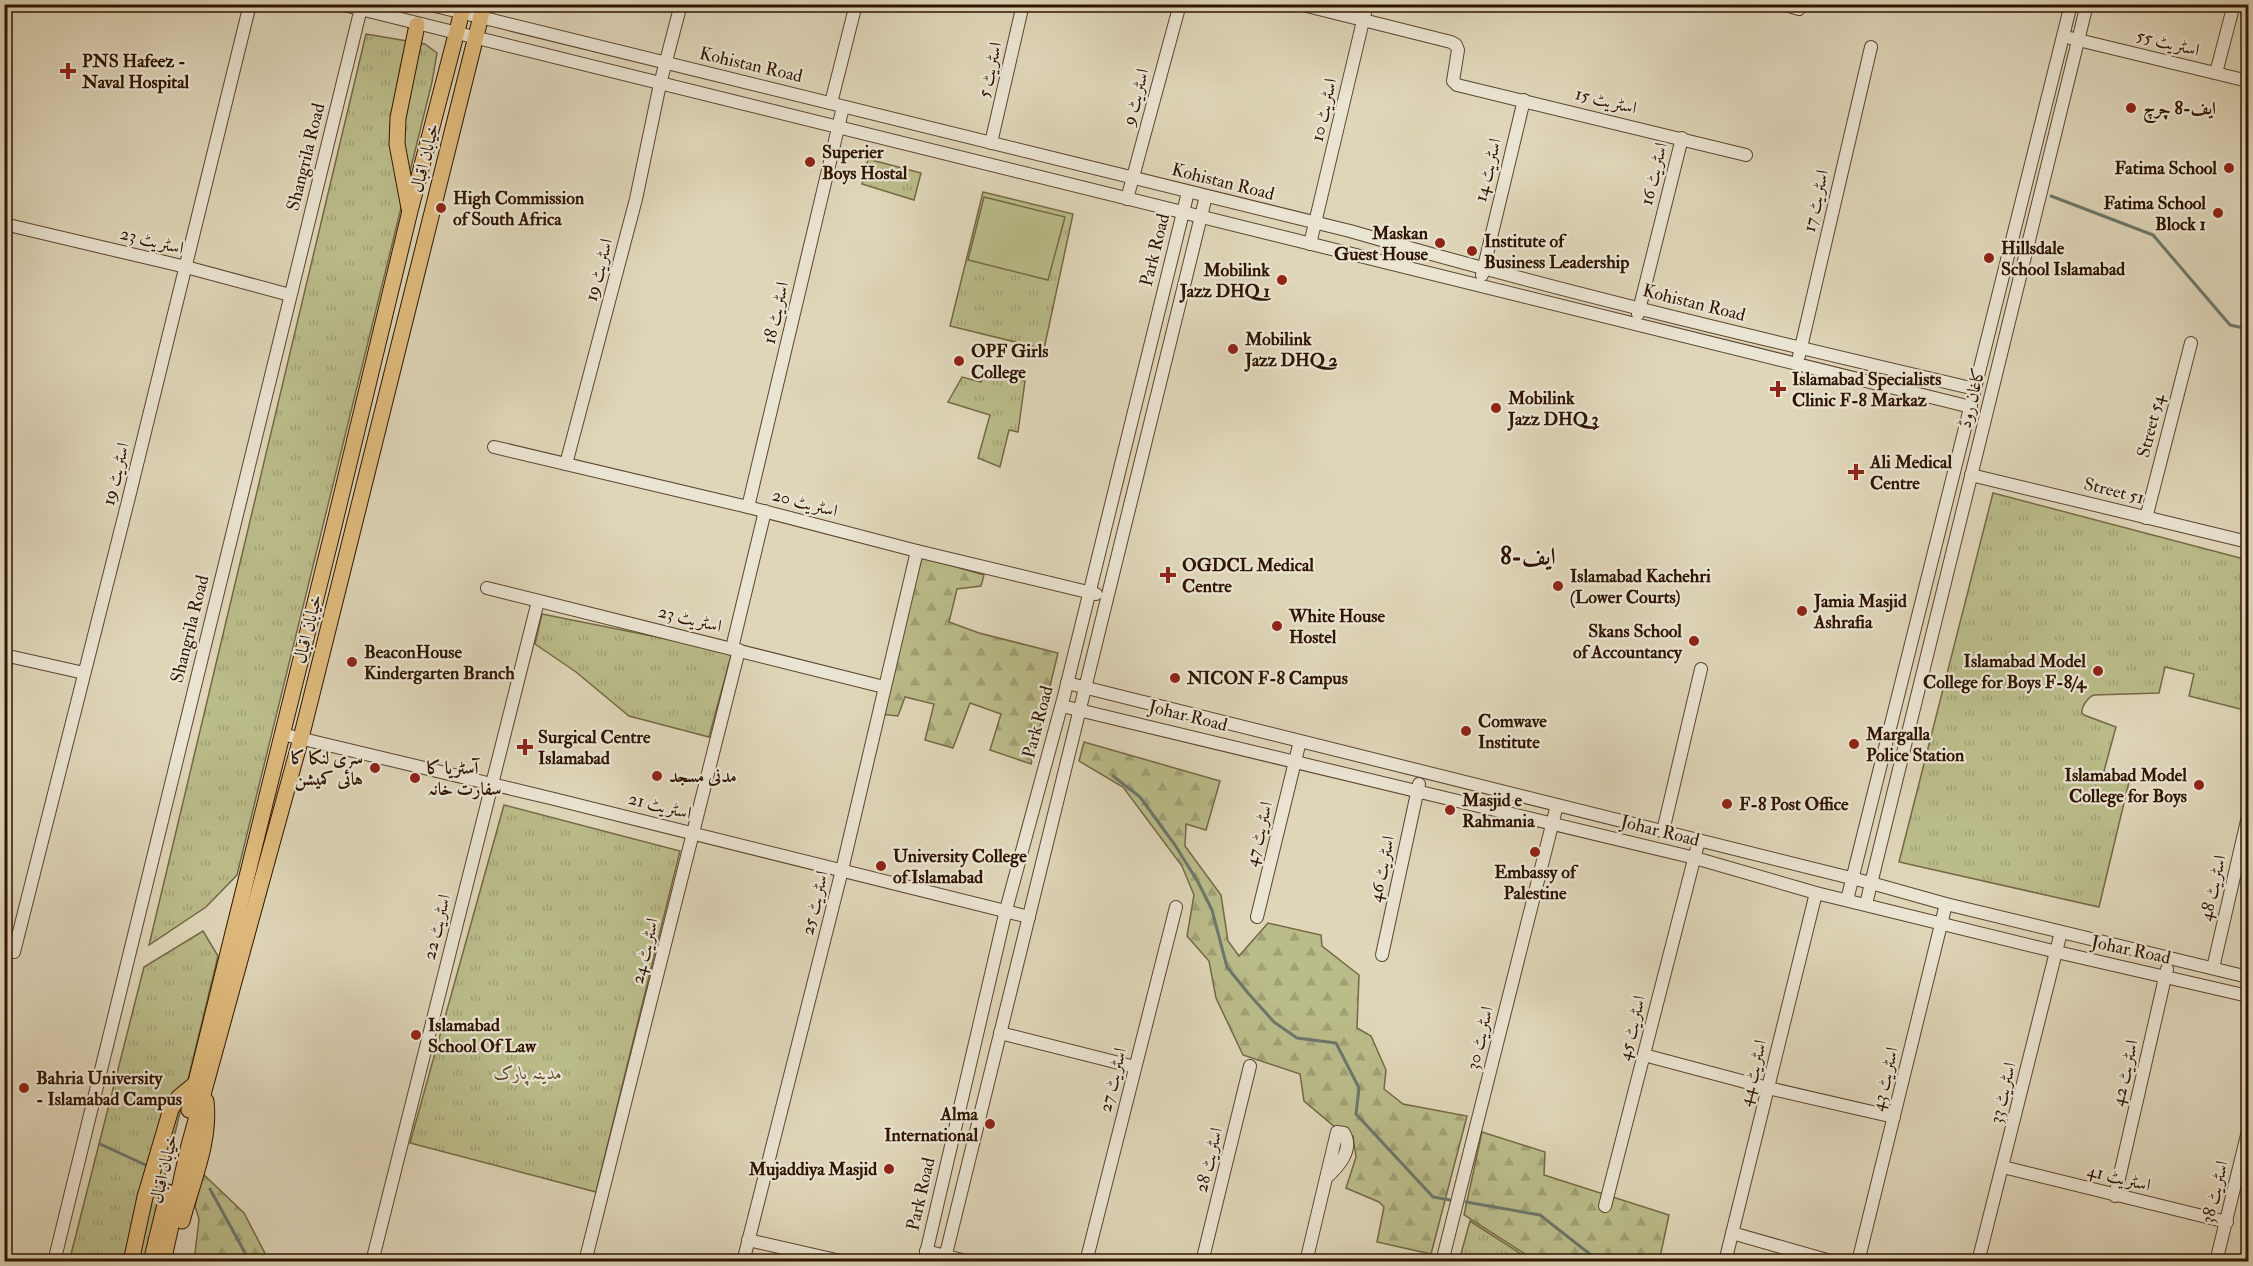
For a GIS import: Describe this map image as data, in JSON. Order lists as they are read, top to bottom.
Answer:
{
  "streets": {
    "main road": ["خیابان اقبال"],
    "street": [
      "اسٹریٹ 55",
      "Kohistan Road",
      "اسٹریٹ 5",
      "اسٹریٹ 9",
      "اسٹریٹ 15",
      "اسٹریٹ 10",
      "Shangrila Road",
      "اسٹریٹ 14",
      "اسٹریٹ 16",
      "اسٹریٹ 17",
      "اسٹریٹ 23",
      "Park Road",
      "اسٹریٹ 19",
      "اسٹریٹ 18",
      "کاغان روڈ",
      "Street 54",
      "Street 51",
      "اسٹریٹ 20",
      "Johar Road",
      "اسٹریٹ 21",
      "اسٹریٹ 47",
      "اسٹریٹ 46",
      "اسٹریٹ 48",
      "اسٹریٹ 25",
      "اسٹریٹ 22",
      "اسٹریٹ 24",
      "اسٹریٹ 45",
      "اسٹریٹ 30",
      "اسٹریٹ 44",
      "اسٹریٹ 42",
      "اسٹریٹ 43",
      "اسٹریٹ 27",
      "اسٹریٹ 33",
      "اسٹریٹ 28",
      "اسٹریٹ 41",
      "اسٹریٹ 38"
    ]
  },
  "crossings": [
    ["اسٹریٹ 55", "کاغان روڈ"],
    ["Kohistan Road", "اسٹریٹ 5"],
    ["Kohistan Road", "اسٹریٹ 9"],
    ["Kohistan Road", "اسٹریٹ 10"],
    ["Kohistan Road", "Shangrila Road"],
    ["Kohistan Road", "خیابان اقبال"],
    ["Kohistan Road", "اسٹریٹ 14"],
    ["Kohistan Road", "اسٹریٹ 16"],
    ["Kohistan Road", "اسٹریٹ 17"],
    ["Kohistan Road", "Park Road"],
    ["Kohistan Road", "اسٹریٹ 19"],
    ["Kohistan Road", "اسٹریٹ 18"],
    ["Kohistan Road", "کاغان روڈ"],
    ["اسٹریٹ 15", "اسٹریٹ 10"],
    ["اسٹریٹ 15", "اسٹریٹ 14"],
    ["اسٹریٹ 15", "اسٹریٹ 16"],
    ["Shangrila Road", "اسٹریٹ 23"],
    ["خیابان اقبال", "اسٹریٹ 21"],
    ["اسٹریٹ 23", "اسٹریٹ 19"],
    ["اسٹریٹ 23", "اسٹریٹ 25"],
    ["اسٹریٹ 23", "اسٹریٹ 22"],
    ["اسٹریٹ 23", "اسٹریٹ 24"],
    ["Park Road", "اسٹریٹ 20"],
    ["Park Road", "Johar Road"],
    ["Park Road", "اسٹریٹ 21"],
    ["اسٹریٹ 19", "اسٹریٹ 20"],
    ["اسٹریٹ 18", "اسٹریٹ 20"],
    ["کاغان روڈ", "Street 51"],
    ["کاغان روڈ", "Johar Road"],
    ["Street 54", "Street 51"],
    ["اسٹریٹ 20", "اسٹریٹ 25"],
    ["اسٹریٹ 20", "اسٹریٹ 24"],
    ["Johar Road", "اسٹریٹ 47"],
    ["Johar Road", "اسٹریٹ 46"],
    ["Johar Road", "اسٹریٹ 48"],
    ["Johar Road", "اسٹریٹ 45"],
    ["Johar Road", "اسٹریٹ 30"],
    ["Johar Road", "اسٹریٹ 44"],
    ["Johar Road", "اسٹریٹ 42"],
    ["Johar Road", "اسٹریٹ 43"],
    ["Johar Road", "اسٹریٹ 33"],
    ["اسٹریٹ 21", "اسٹریٹ 25"],
    ["اسٹریٹ 21", "اسٹریٹ 22"],
    ["اسٹریٹ 21", "اسٹریٹ 24"],
    ["اسٹریٹ 42", "اسٹریٹ 41"],
    ["اسٹریٹ 33", "اسٹریٹ 41"],
    ["اسٹریٹ 41", "اسٹریٹ 38"]
  ],
  "districts": ["ایف-8"],
  "parks": ["مدینہ پارک"],
  "places": {
    "health": [
      "PNS Hafeez - Naval Hospital",
      "Islamabad Specialists Clinic F-8 Markaz",
      "Ali Medical Centre",
      "OGDCL Medical Centre",
      "Surgical Centre Islamabad"
    ],
    "other": [
      "ایف-8 چرچ",
      "Superier Boys Hostal",
      "Fatima School",
      "High Commission of South Africa",
      "Fatima School Block 1",
      "Maskan Guest House",
      "Institute of Business Leadership",
      "Hillsdale School Islamabad",
      "Mobilink Jazz DHQ 1",
      "Mobilink Jazz DHQ 2",
      "OPF Girls College",
      "Mobilink Jazz DHQ 3",
      "Islamabad Kachehri (Lower Courts)",
      "Jamia Masjid Ashrafia",
      "White House Hostel",
      "Skans School of Accountancy",
      "BeaconHouse Kindergarten Branch",
      "Islamabad Model College for Boys F-8/4",
      "NICON F-8 Campus",
      "Comwave Institute",
      "Margalla Police Station",
      "سری لنکا کا ہائی کمیشن",
      "مدنی مسجد",
      "آسٹریا کا سفارت خانہ",
      "Islamabad Model College for Boys",
      "F-8 Post Office",
      "Masjid e Rahmania",
      "Embassy of Palestine",
      "University College of Islamabad",
      "Islamabad School Of Law",
      "Bahria University - Islamabad Campus",
      "Alma International",
      "Mujaddiya Masjid"
    ]
  }
}
